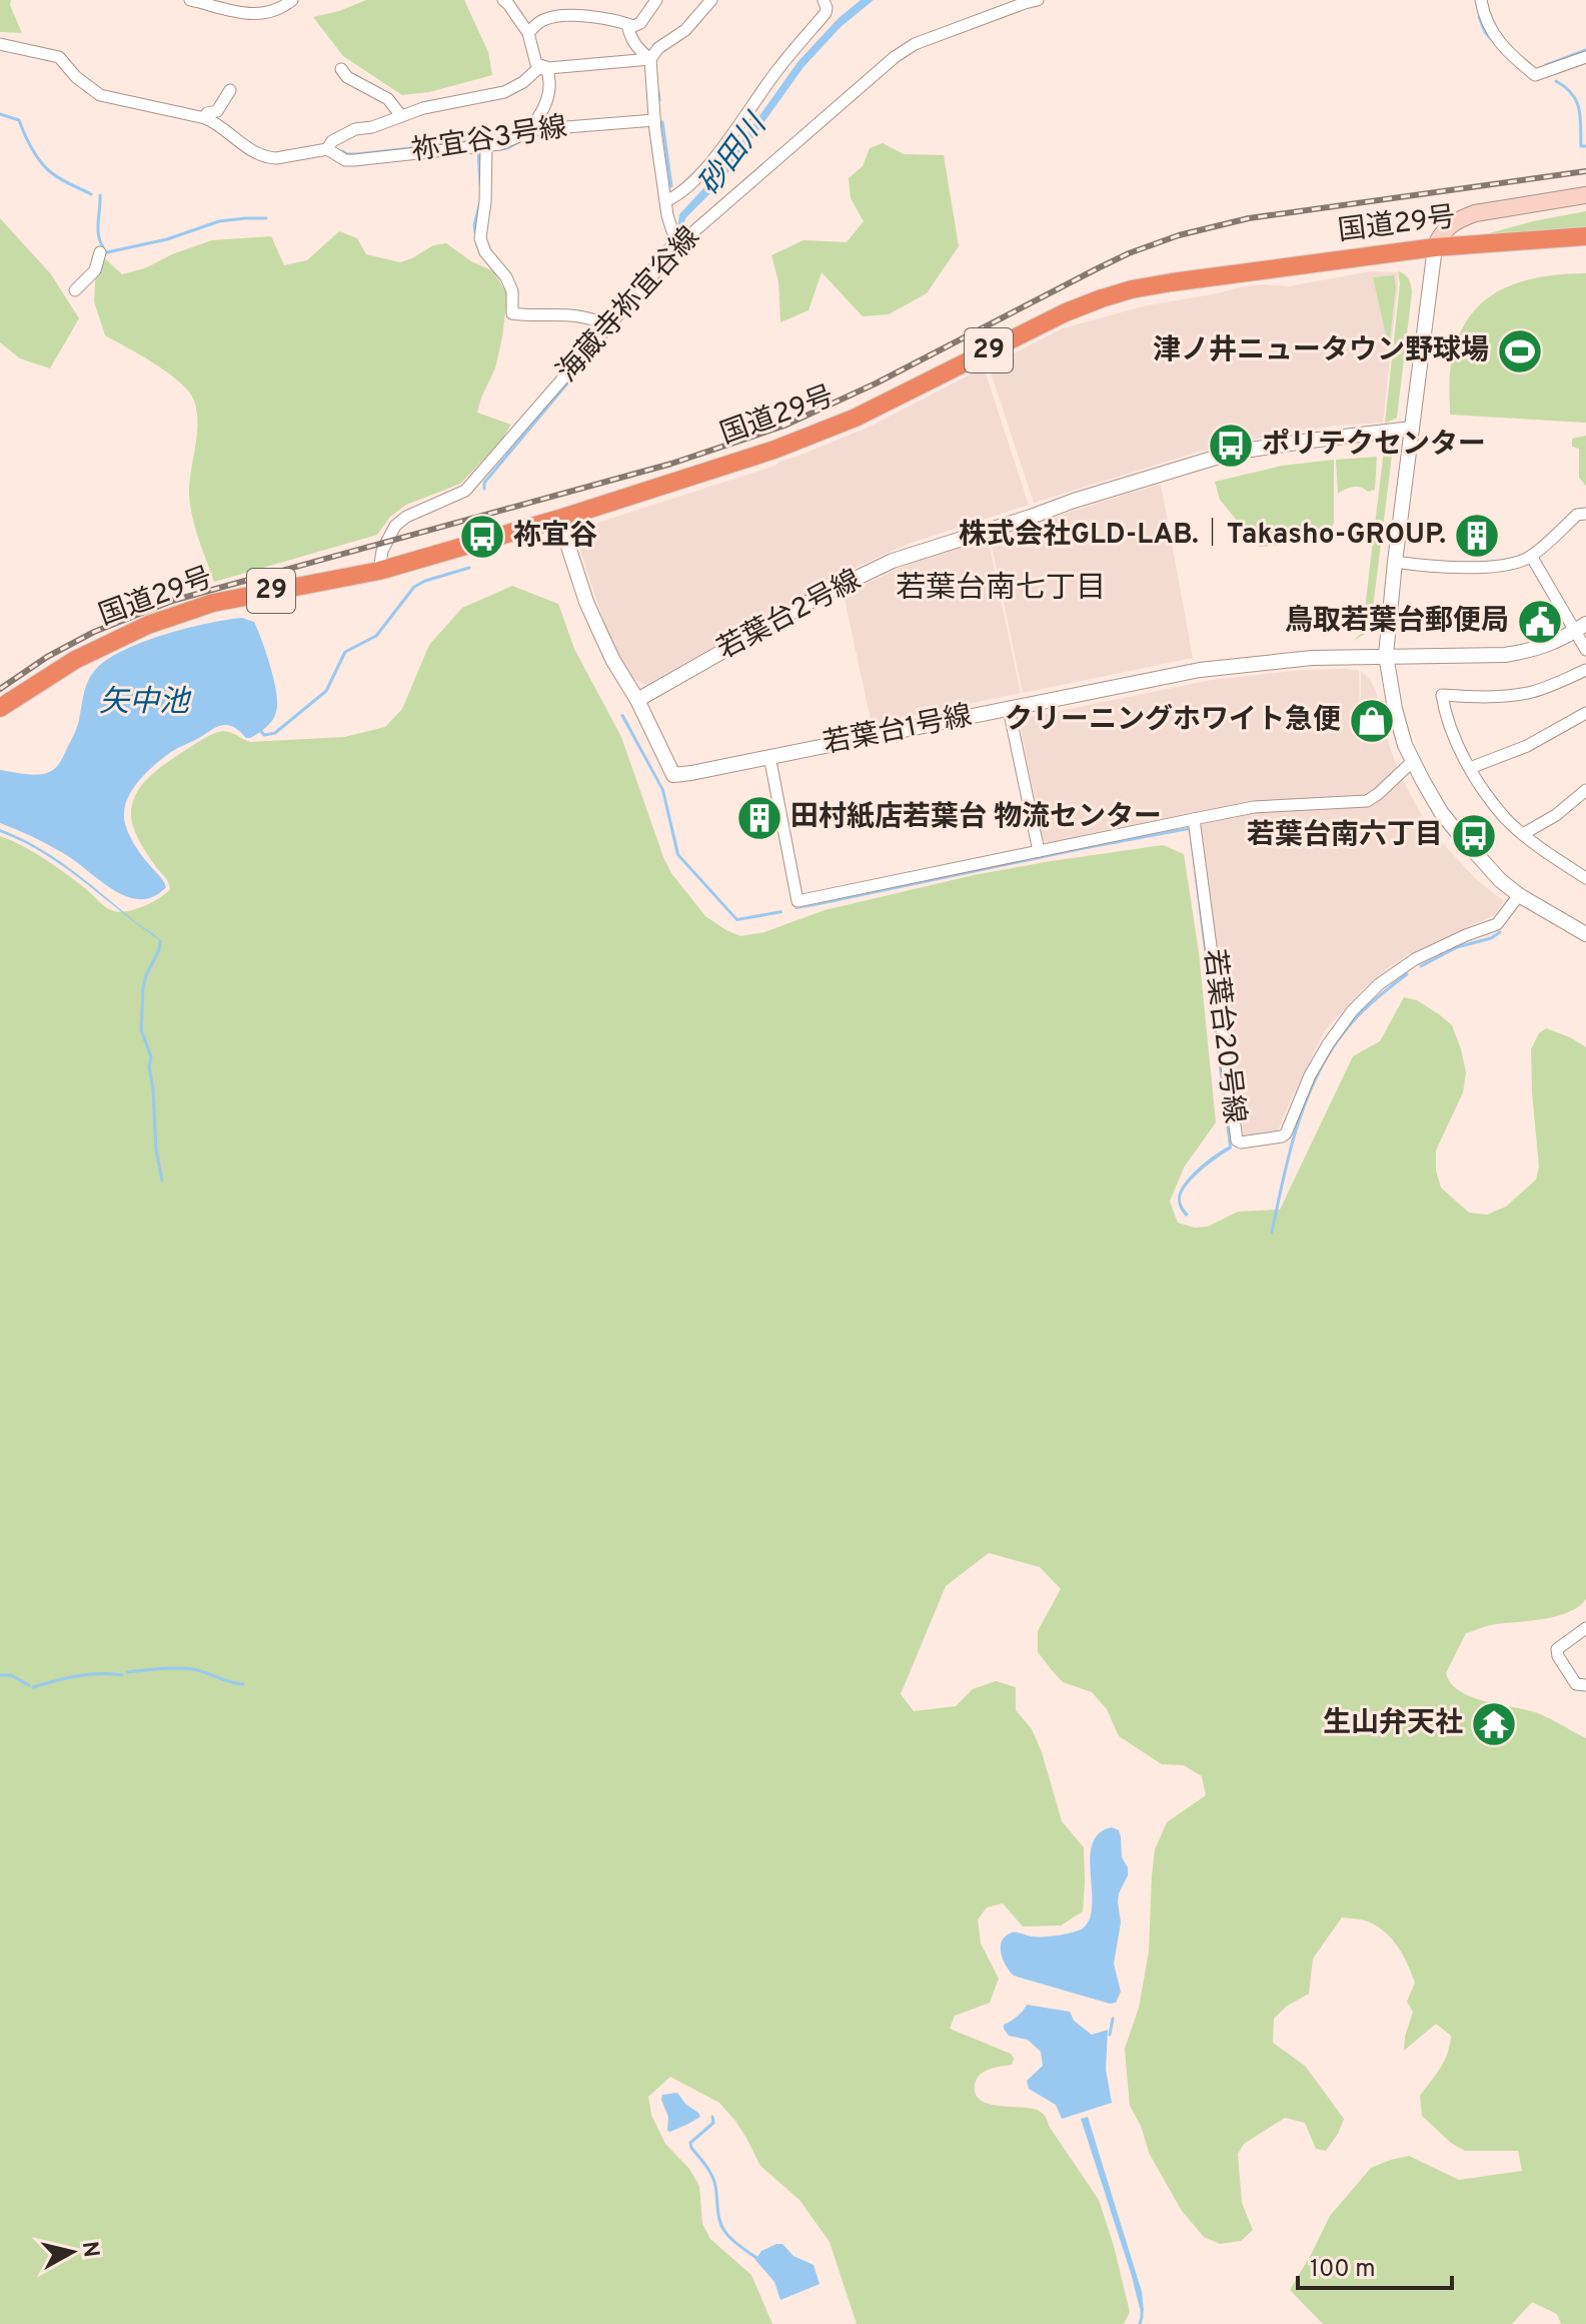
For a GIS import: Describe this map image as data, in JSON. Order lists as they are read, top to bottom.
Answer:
{
  "streets": {
    "highway": ["国道29号", "29"],
    "street": [
      "祢宜谷3号線",
      "海蔵寺祢宜谷線",
      "若葉台2号線",
      "若葉台1号線",
      "若葉台20号線"
    ]
  },
  "crossings": [
    ["国道29号", "海蔵寺祢宜谷線"],
    ["国道29号", "若葉台1号線"],
    ["若葉台2号線", "若葉台1号線"]
  ],
  "districts": ["若葉台南七丁目"],
  "water": ["砂田川", "矢中池"],
  "places": {
    "sports": ["津ノ井ニュータウン野球場"],
    "bus stop": ["ポリテクセンター", "祢宜谷", "若葉台南六丁目"],
    "building": ["株式会社GLD-LAB.｜Takasho-GROUP.", "田村紙店若葉台 物流センター"],
    "public building": ["鳥取若葉台郵便局"],
    "shop": ["クリーニングホワイト急便"],
    "temple": ["生山弁天社"]
  },
  "scale_bar": "100 m",
  "north": "right"
}
